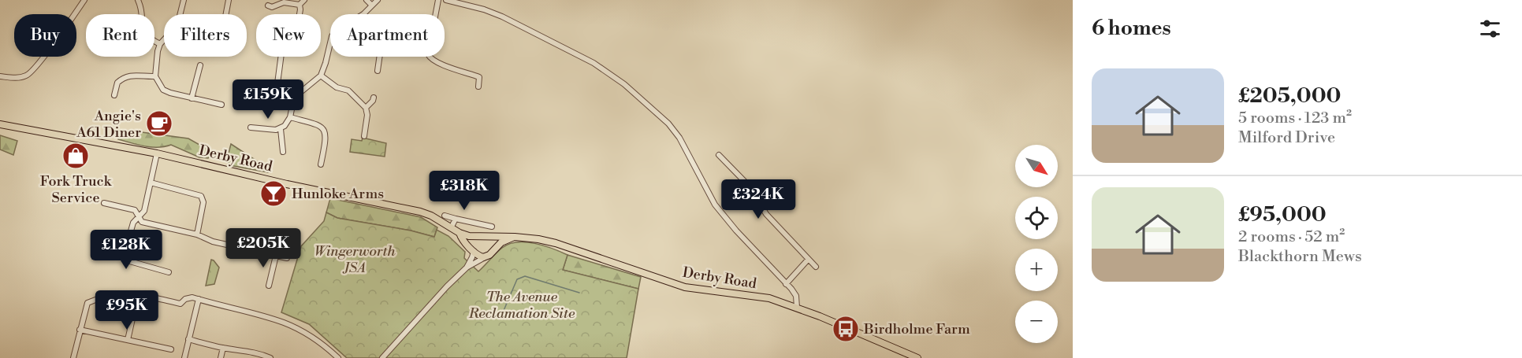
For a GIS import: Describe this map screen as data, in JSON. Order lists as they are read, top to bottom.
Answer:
{
  "streets": {
    "highway": ["Derby Road"]
  },
  "parks": ["Wingerworth JSA", "The Avenue Reclamation Site"],
  "places": {
    "cafe": ["Angie's A61 Diner"],
    "shop": ["Fork Truck Service"],
    "bar": ["Hunloke Arms"],
    "bus stop": ["Birdholme Farm"]
  },
  "north": "bottom right",
  "page": {
    "heading": "6 homes",
    "chip": [
      "Buy",
      "Rent",
      "Filters",
      "New",
      "Apartment"
    ],
    "list": [
      {
        "name": "£205,000",
        "note": "5 rooms · 123 m² · Milford Drive"
      },
      {
        "name": "£95,000",
        "note": "2 rooms · 52 m² · Blackthorn Mews"
      }
    ],
    "price": [
      "£159K",
      "£318K",
      "£324K",
      "£205K",
      "£128K",
      "£95K"
    ],
    "map_buttons": ["+", "−"]
  }
}
